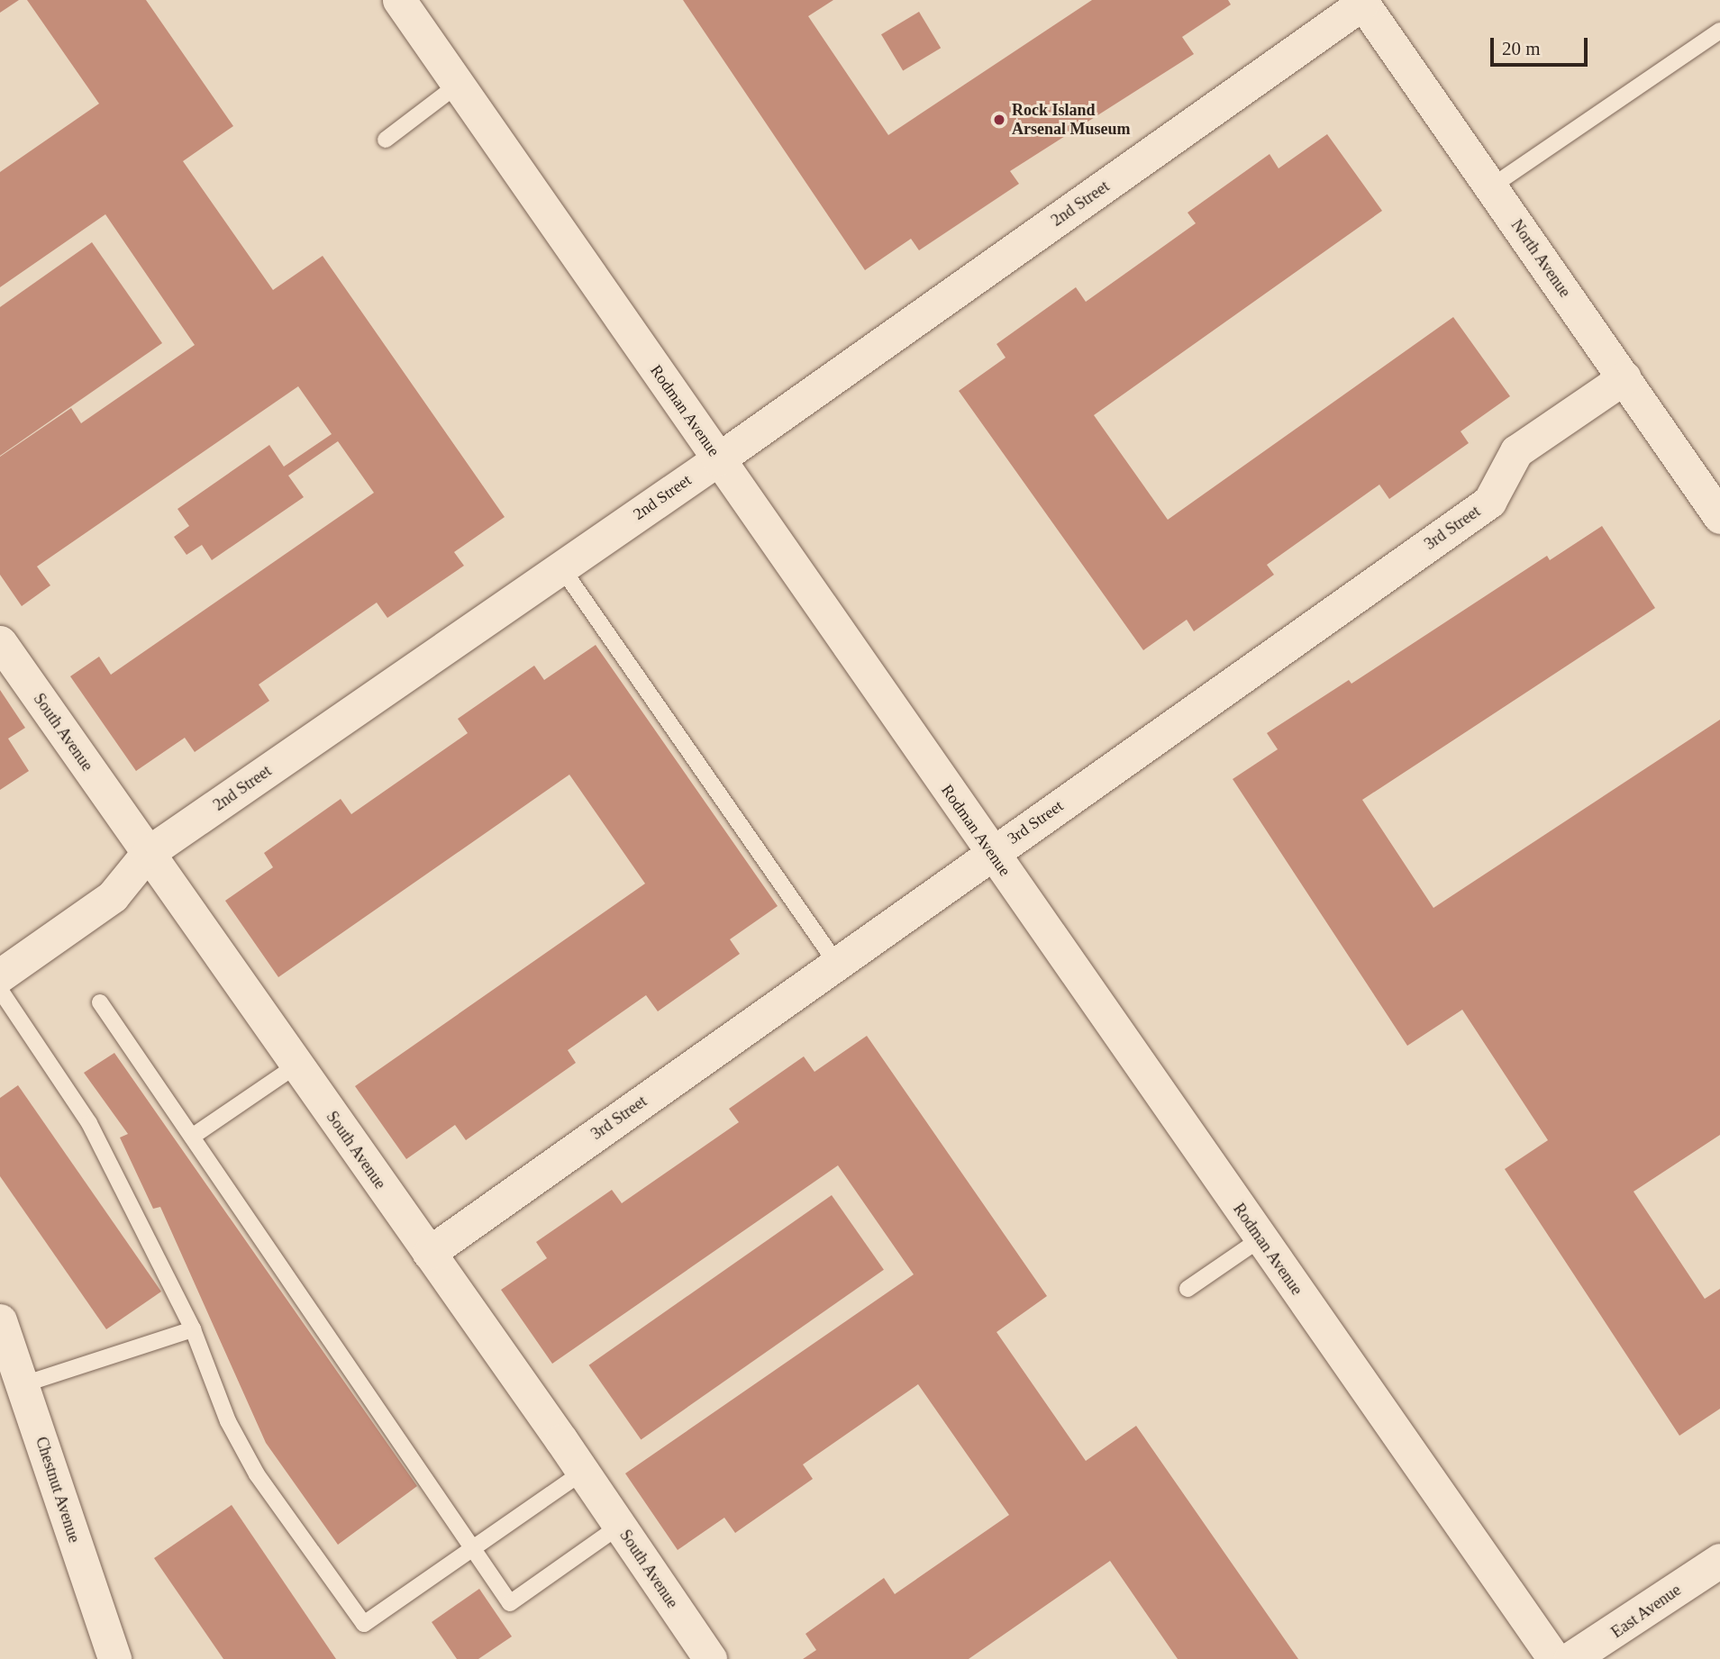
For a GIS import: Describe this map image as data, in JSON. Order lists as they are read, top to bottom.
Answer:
{
  "streets": {
    "street": [
      "2nd Street",
      "North Avenue",
      "Rodman Avenue",
      "3rd Street",
      "South Avenue",
      "Chestnut Avenue",
      "East Avenue"
    ]
  },
  "crossings": [
    ["2nd Street", "North Avenue"],
    ["2nd Street", "Rodman Avenue"],
    ["2nd Street", "South Avenue"],
    ["North Avenue", "3rd Street"],
    ["Rodman Avenue", "3rd Street"],
    ["3rd Street", "South Avenue"]
  ],
  "places": ["Rock Island Arsenal Museum"],
  "scale_bar": "20 m"
}
